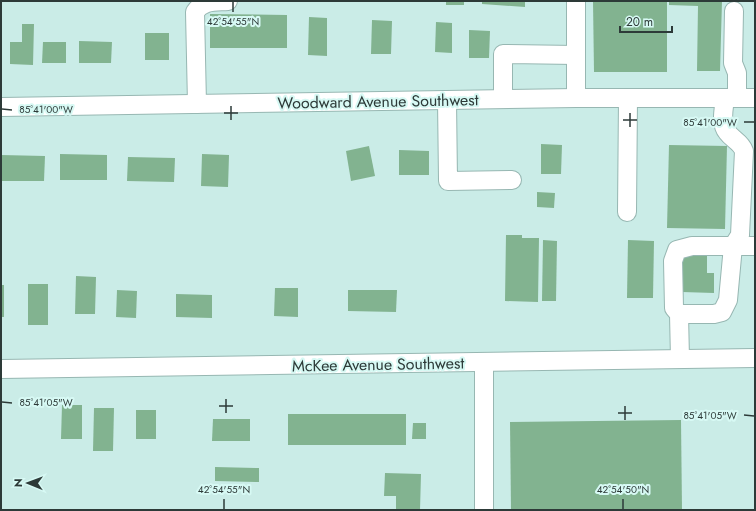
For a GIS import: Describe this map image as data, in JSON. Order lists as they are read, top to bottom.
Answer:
{
  "streets": {
    "street": ["Woodward Avenue Southwest", "McKee Avenue Southwest"]
  },
  "scale_bar": "20 m",
  "north": "left",
  "coordinates": [
    "42°54'55\"N",
    "85°41'00\"W",
    "85°41'05\"W",
    "42°54'50\"N"
  ]
}
